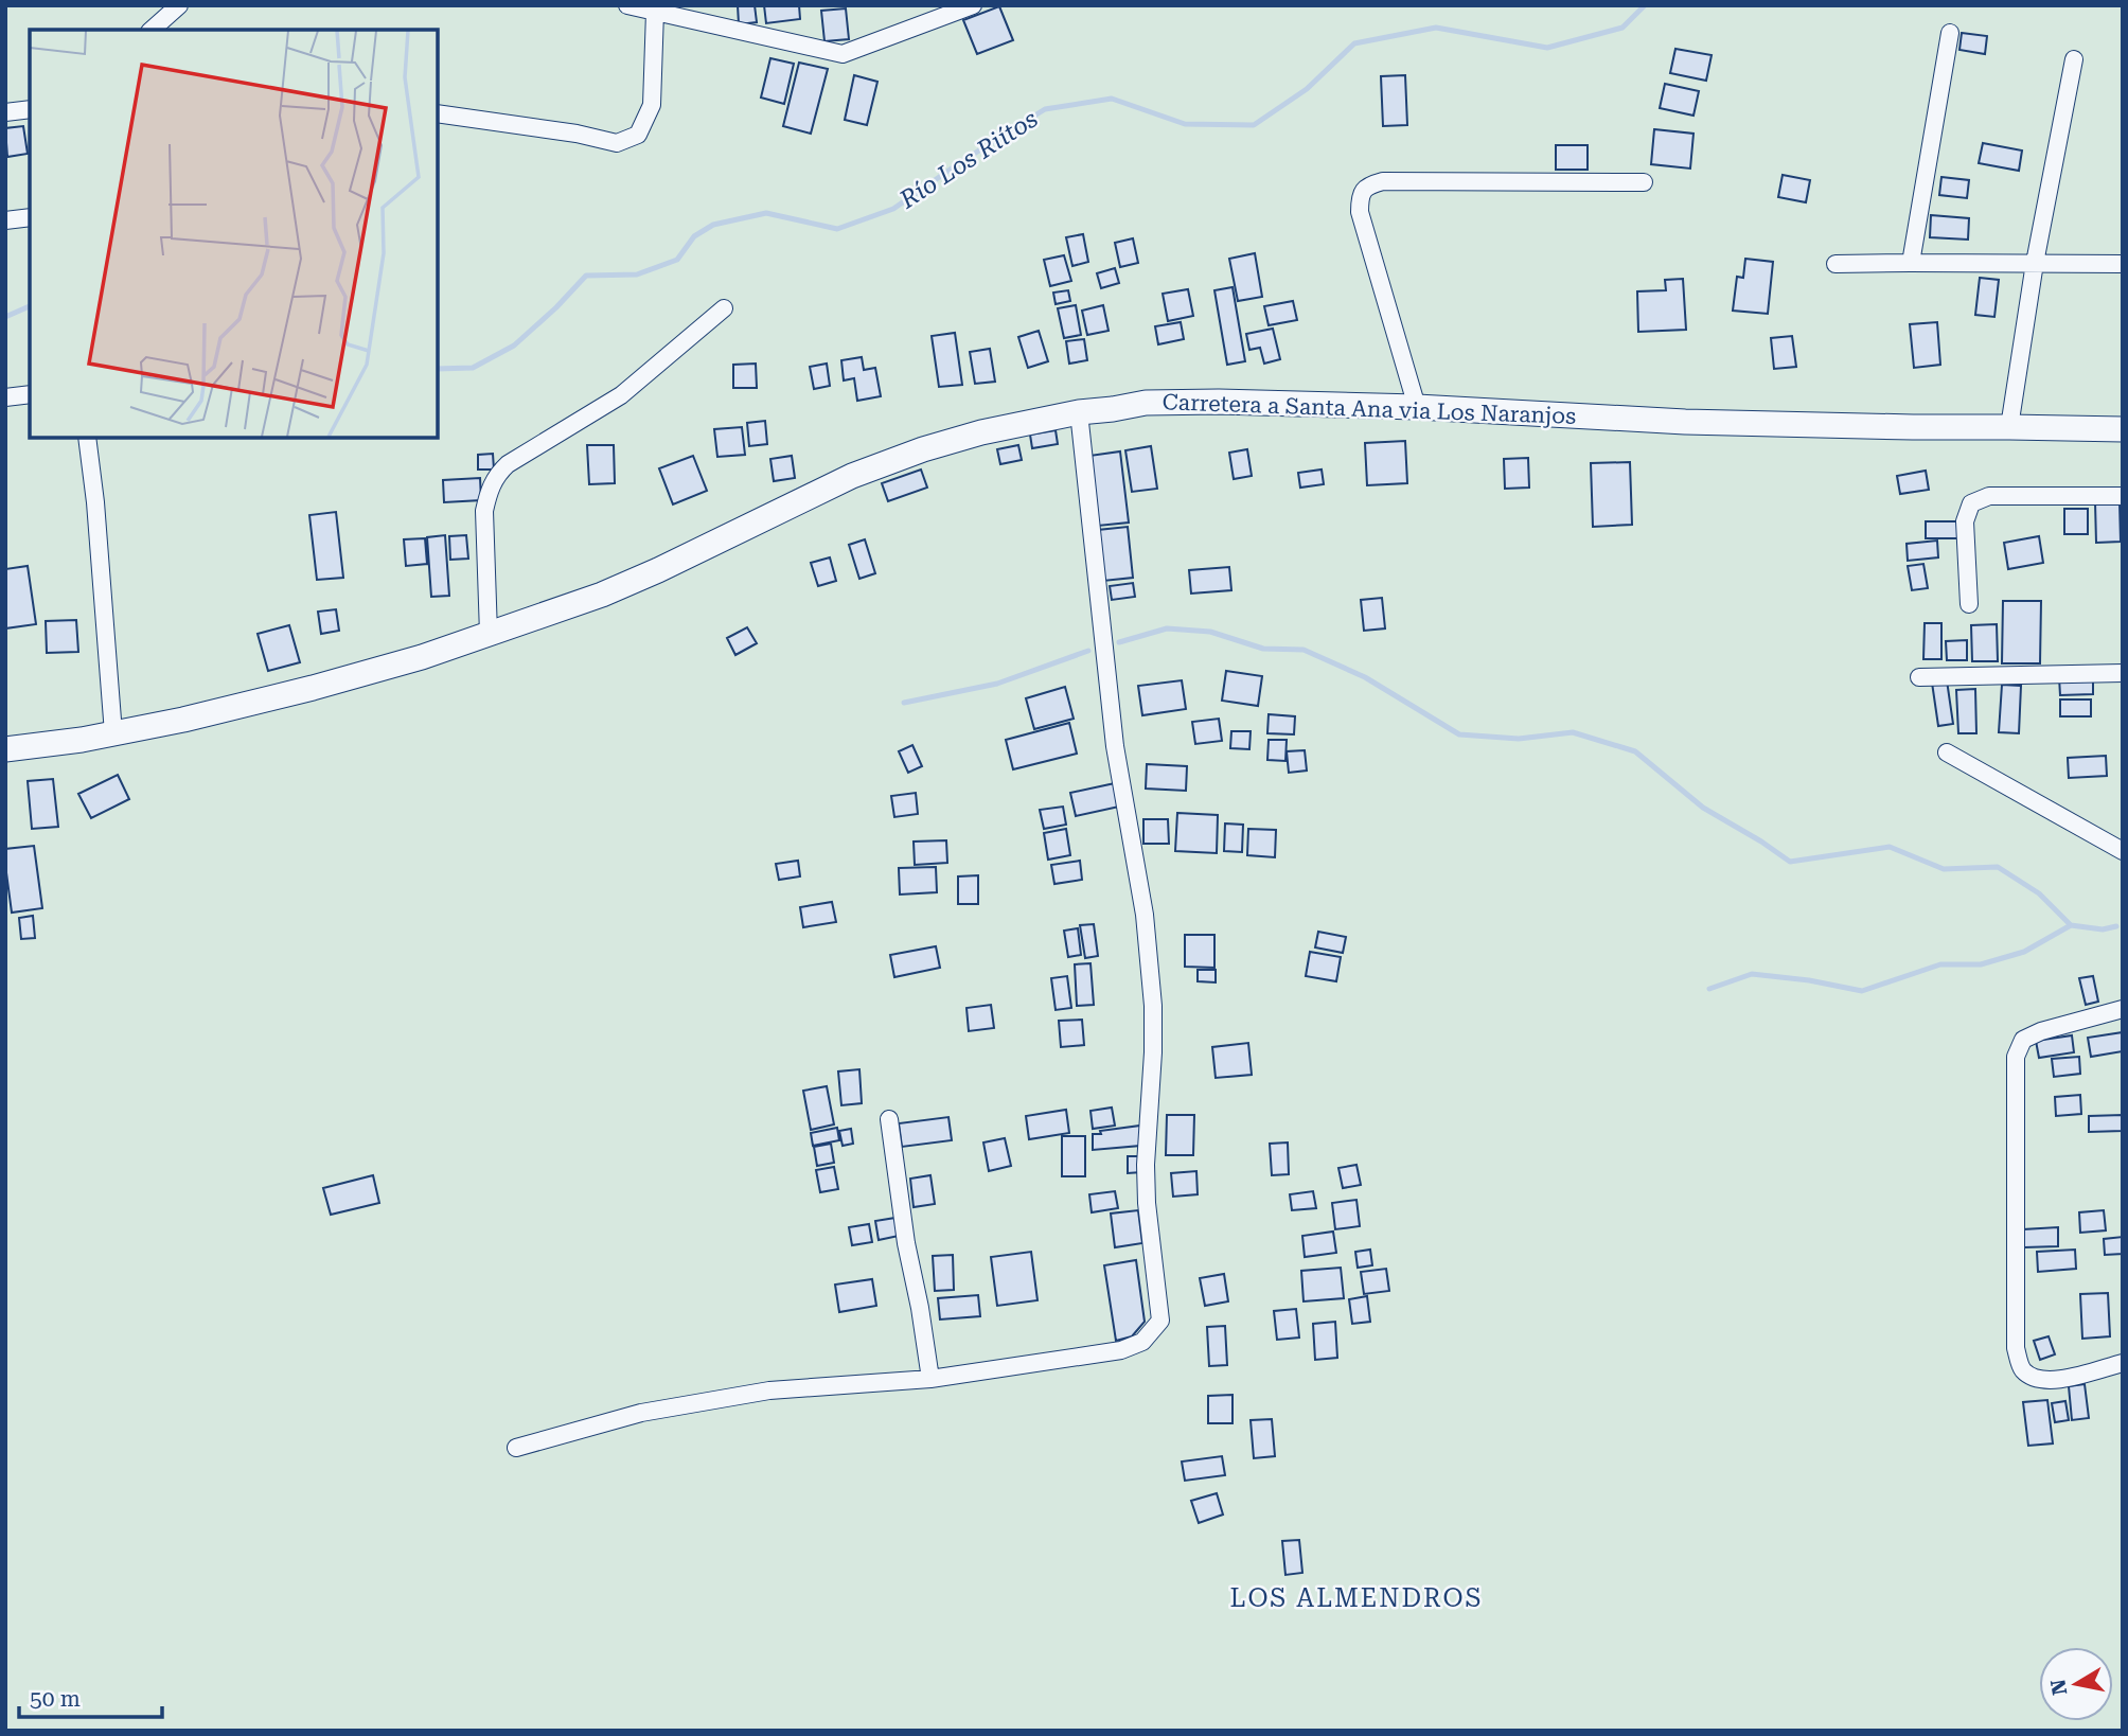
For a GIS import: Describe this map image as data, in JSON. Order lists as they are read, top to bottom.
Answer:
{
  "streets": {
    "main road": ["Carretera a Santa Ana via Los Naranjos"]
  },
  "districts": ["LOS ALMENDROS"],
  "water": ["Río Los Riítos"],
  "scale_bar": "50 m",
  "north": "left"
}
